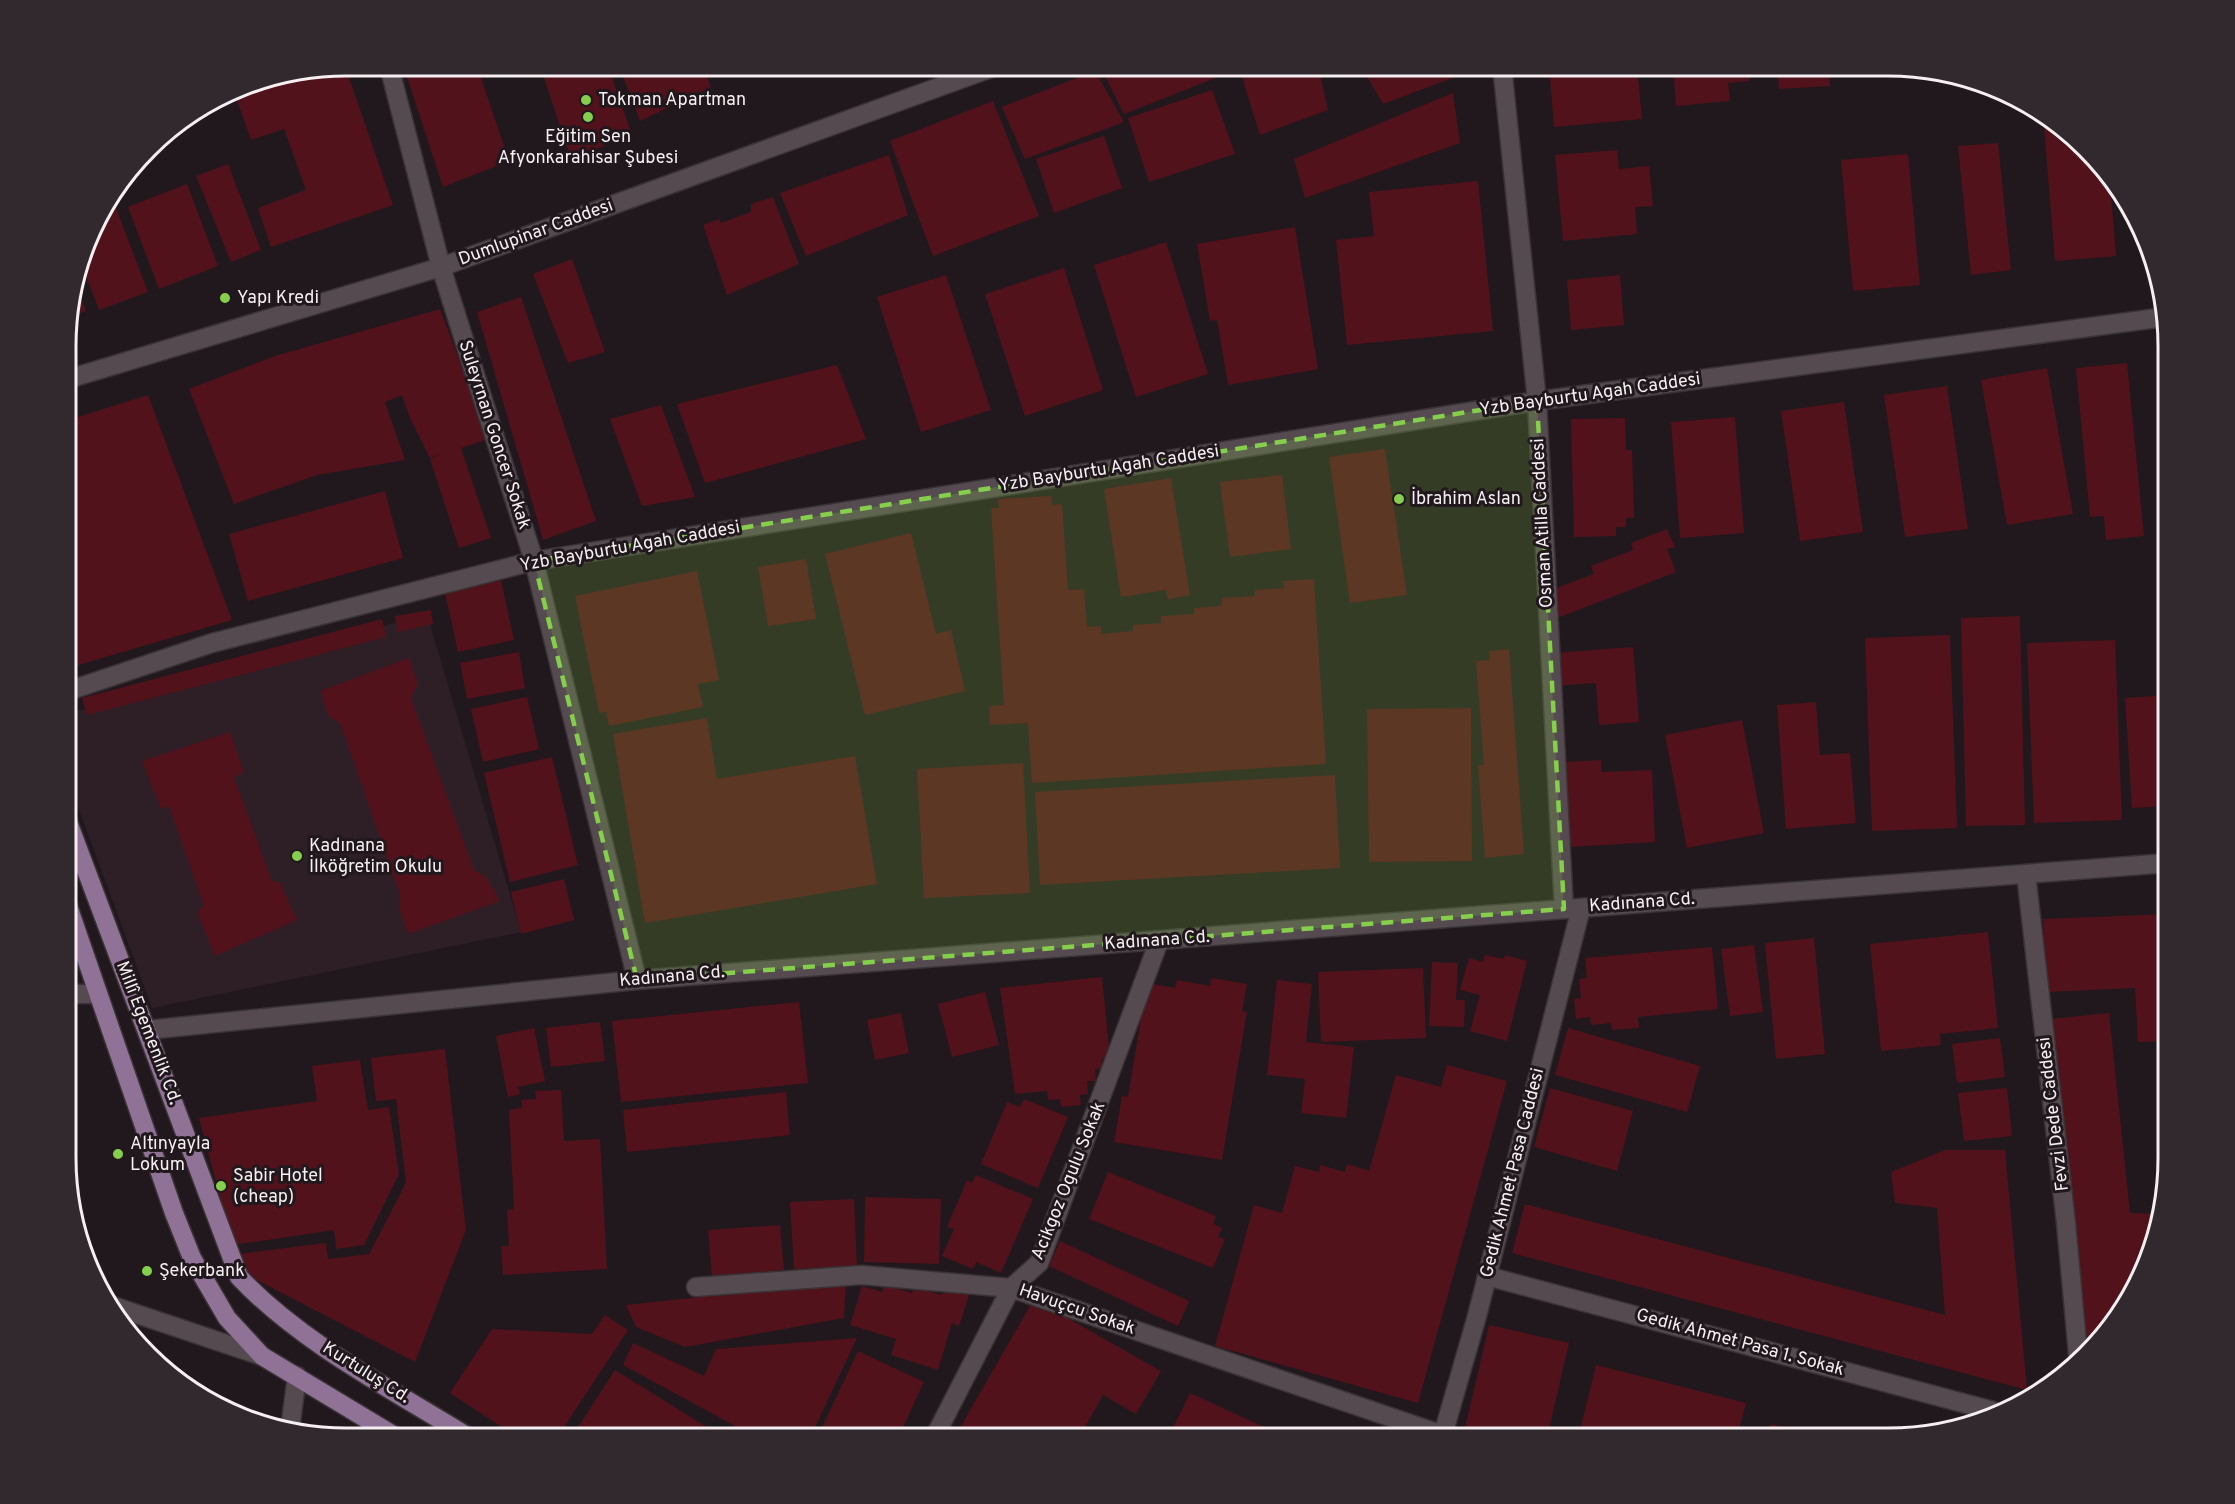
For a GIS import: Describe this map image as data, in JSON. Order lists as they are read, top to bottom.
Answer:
{
  "streets": {
    "main road": ["Millî Egemenlik Cd.", "Kurtuluş Cd."],
    "street": [
      "Dumlupinar Caddesi",
      "Yzb Bayburtu Agah Caddesi",
      "Suleyrnan Goncer Sokak",
      "Osman Atilla Caddesi",
      "Kadınana Cd.",
      "Fevzi Dede Caddesi",
      "Gedik Ahmet Pasa Caddesi",
      "Acikgoz Ogulu Sokak",
      "Havuçcu Sokak",
      "Gedik Ahmet Pasa 1. Sokak"
    ]
  },
  "crossings": [
    ["Dumlupinar Caddesi", "Suleyrnan Goncer Sokak"],
    ["Yzb Bayburtu Agah Caddesi", "Suleyrnan Goncer Sokak"],
    ["Yzb Bayburtu Agah Caddesi", "Osman Atilla Caddesi"],
    ["Suleyrnan Goncer Sokak", "Kadınana Cd."],
    ["Osman Atilla Caddesi", "Kadınana Cd."],
    ["Osman Atilla Caddesi", "Gedik Ahmet Pasa Caddesi"],
    ["Kadınana Cd.", "Millî Egemenlik Cd."],
    ["Kadınana Cd.", "Fevzi Dede Caddesi"],
    ["Kadınana Cd.", "Gedik Ahmet Pasa Caddesi"],
    ["Kadınana Cd.", "Acikgoz Ogulu Sokak"],
    ["Millî Egemenlik Cd.", "Kurtuluş Cd."],
    ["Gedik Ahmet Pasa Caddesi", "Gedik Ahmet Pasa 1. Sokak"],
    ["Acikgoz Ogulu Sokak", "Havuçcu Sokak"]
  ],
  "places": [
    "Tokman Apartman",
    "Eğitim Sen Afyonkarahisar Şubesi",
    "Yapı Kredi",
    "İbrahim Aslan",
    "Kadınana İlköğretim Okulu",
    "Altınyayla Lokum",
    "Sabir Hotel (cheap)",
    "Şekerbank"
  ]
}
